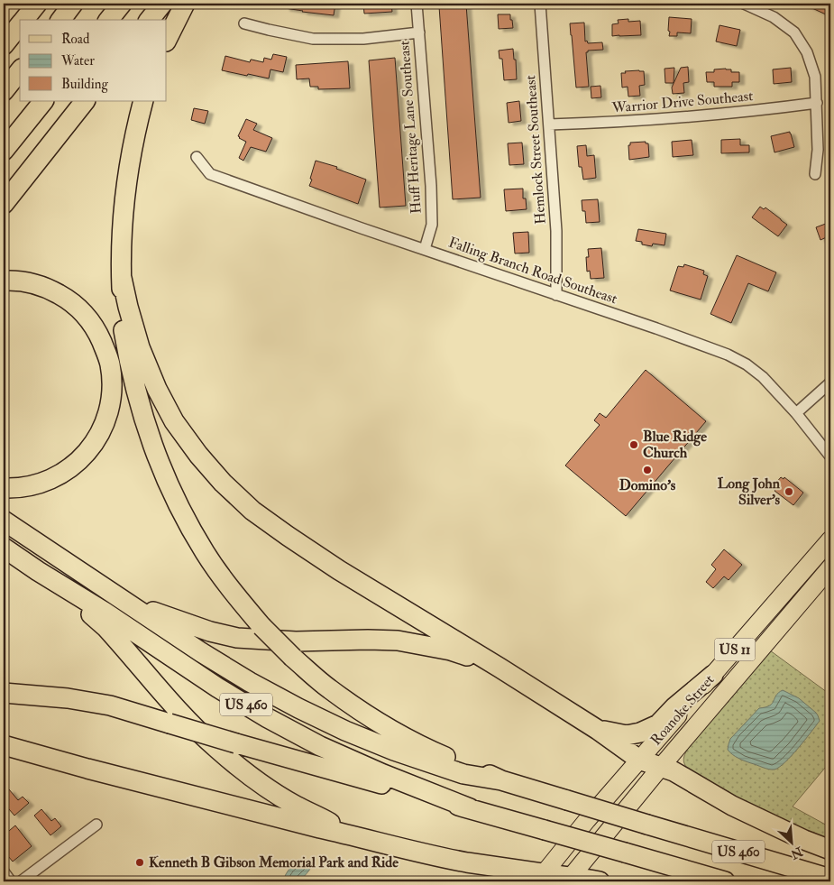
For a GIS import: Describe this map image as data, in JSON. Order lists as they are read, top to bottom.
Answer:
{
  "streets": {
    "highway": ["US 460"],
    "main road": ["US 11", "Roanoke Street"],
    "street": [
      "Warrior Drive Southeast",
      "Huff Heritage Lane Southeast",
      "Hemlock Street Southeast",
      "Falling Branch Road Southeast"
    ]
  },
  "crossings": [
    ["Warrior Drive Southeast", "Hemlock Street Southeast"],
    ["Huff Heritage Lane Southeast", "Falling Branch Road Southeast"],
    ["Hemlock Street Southeast", "Falling Branch Road Southeast"]
  ],
  "places": [
    "Blue Ridge Church",
    "Domino's",
    "Long John Silver's",
    "Kenneth B Gibson Memorial Park and Ride"
  ],
  "legend": ["Road", "Water", "Building"],
  "north": "bottom right"
}
